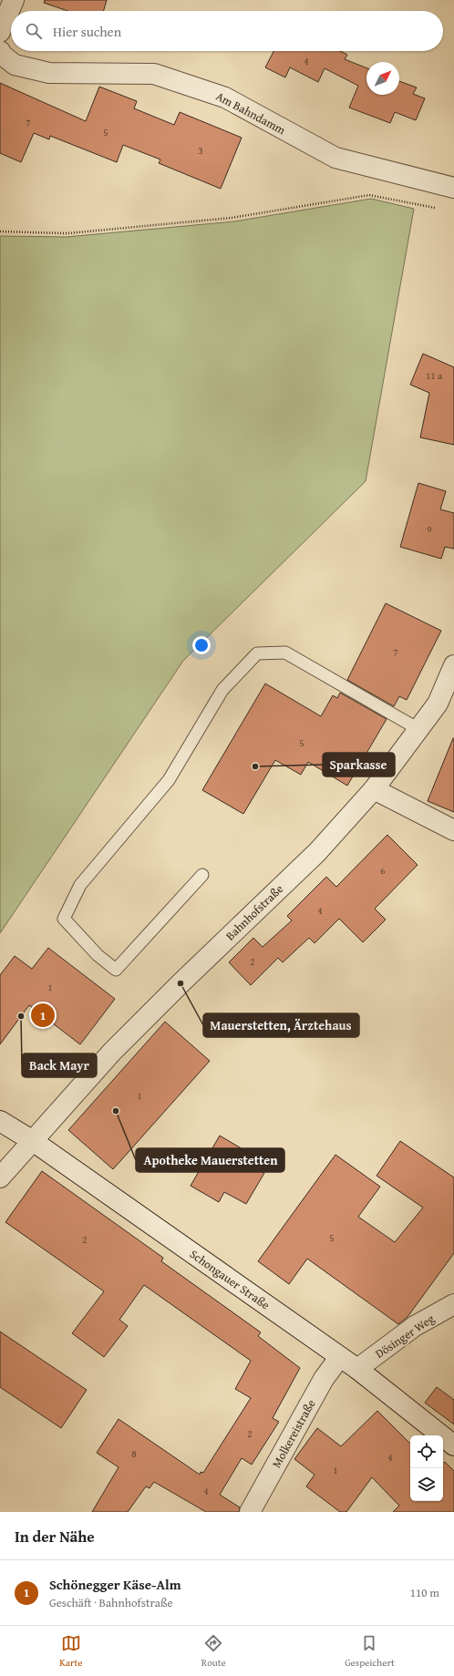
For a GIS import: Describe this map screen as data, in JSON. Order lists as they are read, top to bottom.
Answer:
{
  "streets": {
    "street": [
      "Am Bahndamm",
      "Bahnhofstraße",
      "Schongauer Straße",
      "Dösinger Weg",
      "Molkereistraße"
    ]
  },
  "crossings": [
    ["Bahnhofstraße", "Schongauer Straße"],
    ["Schongauer Straße", "Dösinger Weg"],
    ["Schongauer Straße", "Molkereistraße"]
  ],
  "places": [
    "Sparkasse",
    "Mauerstetten, Ärztehaus",
    "Back Mayr",
    "Apotheke Mauerstetten"
  ],
  "house_numbers": [
    "4",
    "7",
    "5",
    "3",
    "11 a",
    "9",
    "7",
    "5",
    "6",
    "4",
    "2",
    "1",
    "1",
    "5",
    "2",
    "2",
    "8",
    "4",
    "1",
    "4"
  ],
  "north": "top right",
  "page": {
    "search": "Hier suchen",
    "pins": "1",
    "heading": "In der Nähe",
    "list": [
      {
        "mark": "1",
        "name": "Schönegger Käse-Alm",
        "note": "Geschäft · Bahnhofstraße",
        "value": "110 m"
      }
    ],
    "nav": ["Karte", "Route", "Gespeichert"]
  }
}
